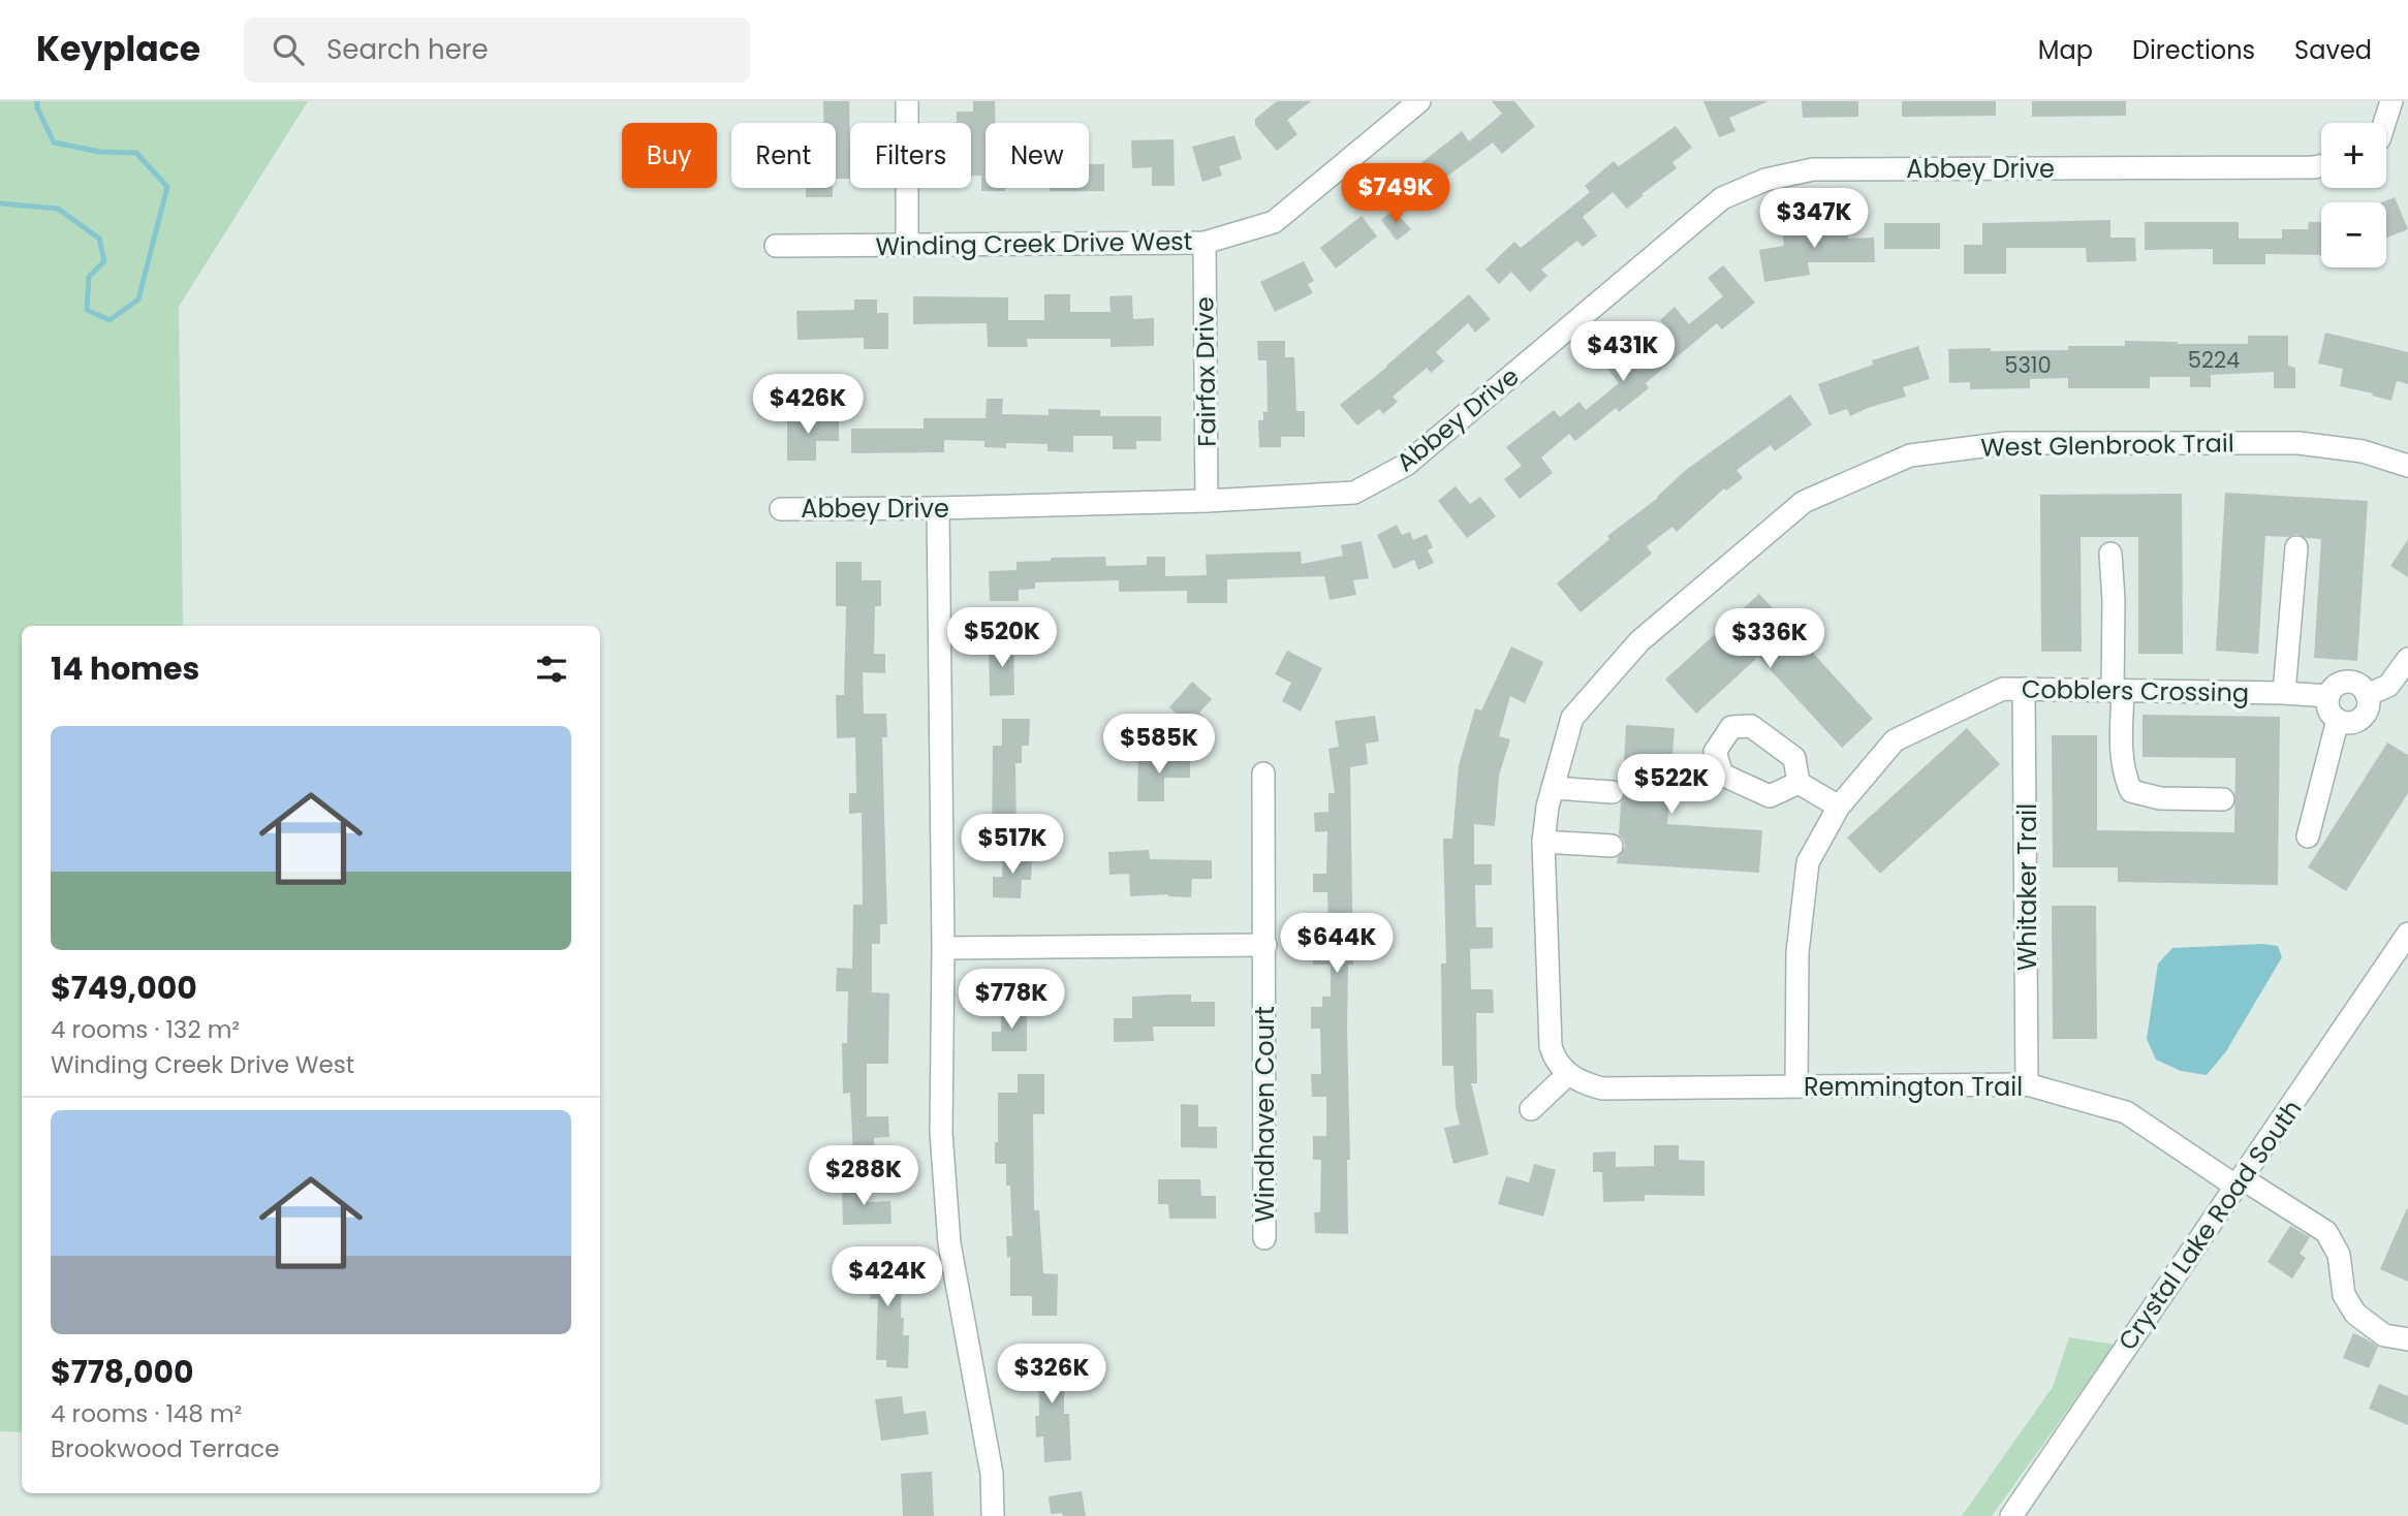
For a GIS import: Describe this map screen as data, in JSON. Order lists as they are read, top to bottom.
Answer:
{
  "streets": {
    "street": [
      "Abbey Drive",
      "Winding Creek Drive West",
      "Fairfax Drive",
      "West Glenbrook Trail",
      "Cobblers Crossing",
      "Whitaker Trail",
      "Remmington Trail",
      "Windhaven Court",
      "Crystal Lake Road South"
    ]
  },
  "crossings": [
    ["Abbey Drive", "Fairfax Drive"],
    ["Winding Creek Drive West", "Fairfax Drive"],
    ["West Glenbrook Trail", "Remmington Trail"],
    ["Cobblers Crossing", "Whitaker Trail"],
    ["Cobblers Crossing", "Remmington Trail"],
    ["Whitaker Trail", "Remmington Trail"],
    ["Remmington Trail", "Crystal Lake Road South"]
  ],
  "house_numbers": ["5224", "5310"],
  "page": {
    "header": "Keyplace",
    "search": "Search here",
    "nav": ["Map", "Directions", "Saved"],
    "map_buttons": ["+", "−"],
    "chip": [
      "Buy",
      "Rent",
      "Filters",
      "New"
    ],
    "price": [
      "$749K",
      "$347K",
      "$431K",
      "$426K",
      "$520K",
      "$336K",
      "$585K",
      "$522K",
      "$517K",
      "$644K",
      "$778K",
      "$288K",
      "$424K",
      "$326K"
    ],
    "heading": "14 homes",
    "list": [
      {
        "name": "$749,000",
        "note": "4 rooms · 132 m² · Winding Creek Drive West"
      },
      {
        "name": "$778,000",
        "note": "4 rooms · 148 m² · Brookwood Terrace"
      }
    ]
  }
}
